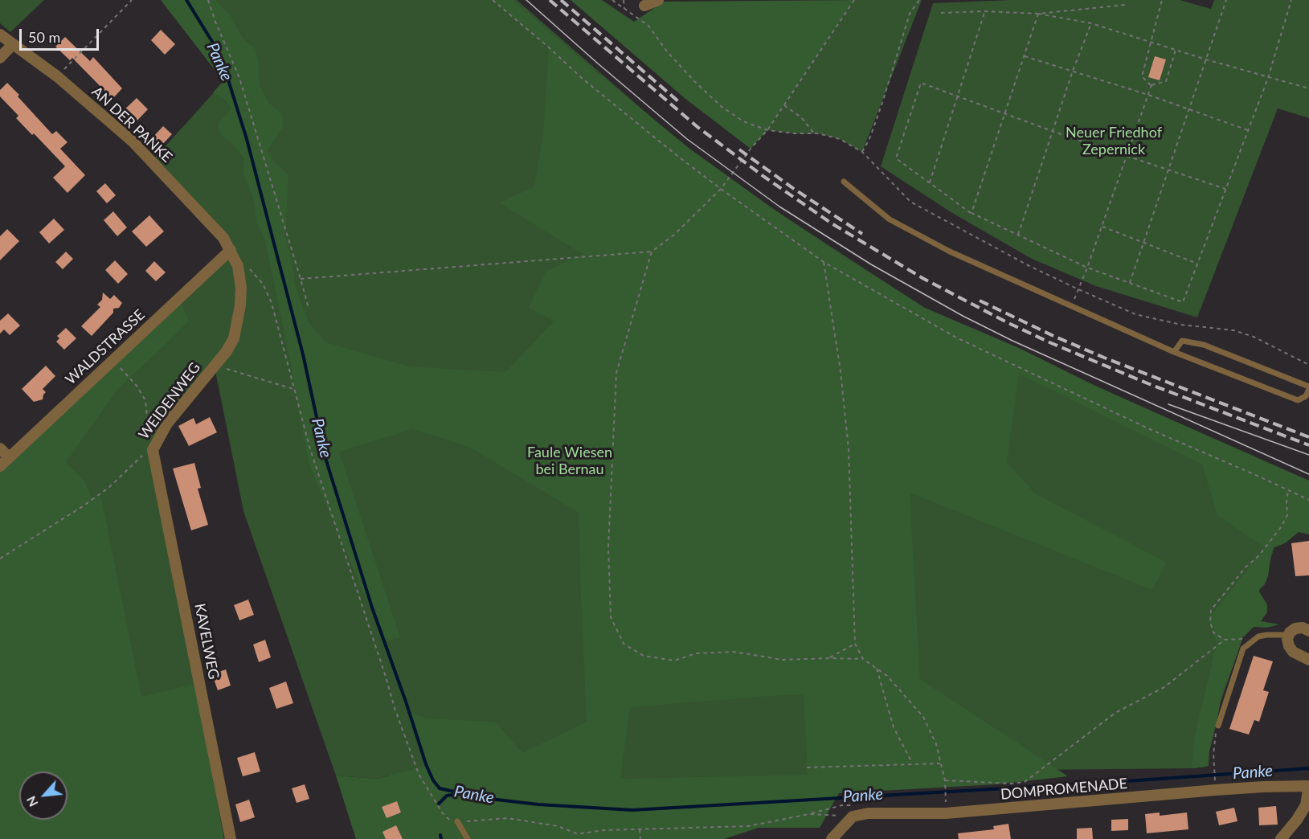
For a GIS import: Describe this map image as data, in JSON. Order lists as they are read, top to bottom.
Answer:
{
  "streets": {
    "street": [
      "AN DER PANKE",
      "WALDSTRASSE",
      "WEIDENWEG",
      "KAVELWEG",
      "DOMPROMENADE"
    ]
  },
  "crossings": [
    ["AN DER PANKE", "WALDSTRASSE"],
    ["AN DER PANKE", "WEIDENWEG"],
    ["WALDSTRASSE", "WEIDENWEG"],
    ["WEIDENWEG", "KAVELWEG"]
  ],
  "water": ["Panke"],
  "parks": ["Neuer Friedhof Zepernick", "Faule Wiesen bei Bernau"],
  "scale_bar": "50 m",
  "north": "bottom left"
}
